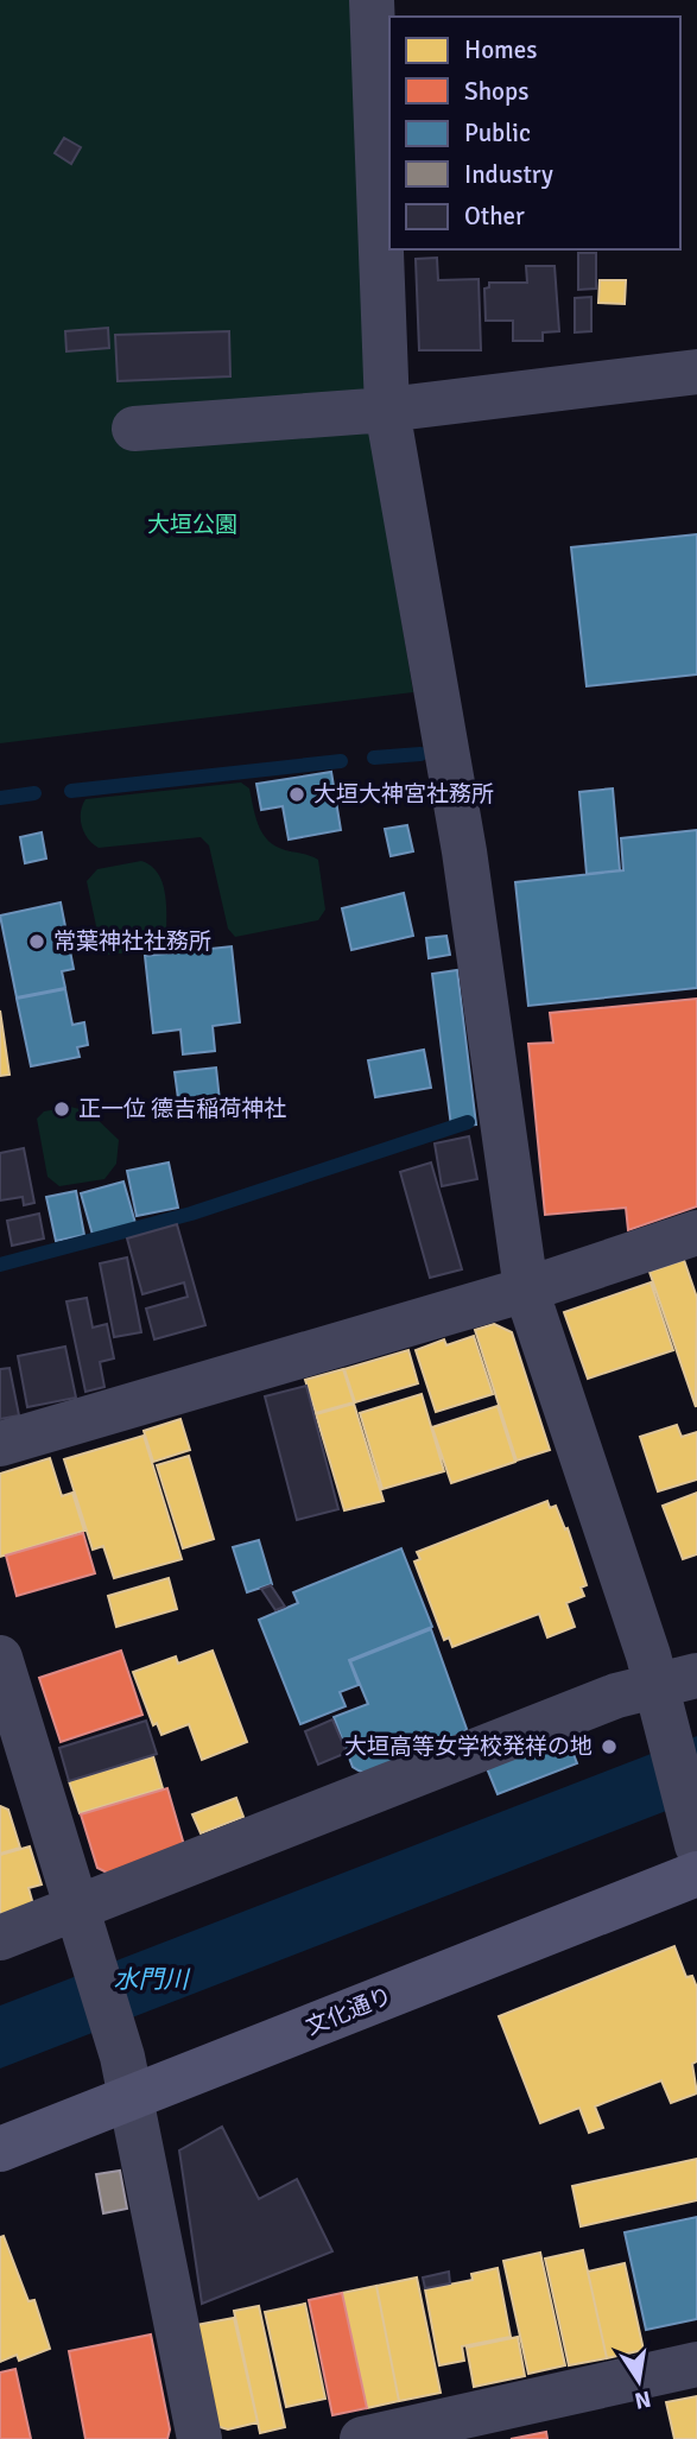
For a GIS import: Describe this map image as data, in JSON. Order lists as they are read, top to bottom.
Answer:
{
  "streets": {
    "street": ["文化通り"]
  },
  "water": ["水門川"],
  "parks": ["大垣公園"],
  "places": [
    "大垣大神宮社務所",
    "常葉神社社務所",
    "正一位 德吉稲荷神社",
    "大垣高等女学校発祥の地"
  ],
  "legend": [
    "Homes",
    "Shops",
    "Public",
    "Industry",
    "Other"
  ],
  "north": "bottom"
}
